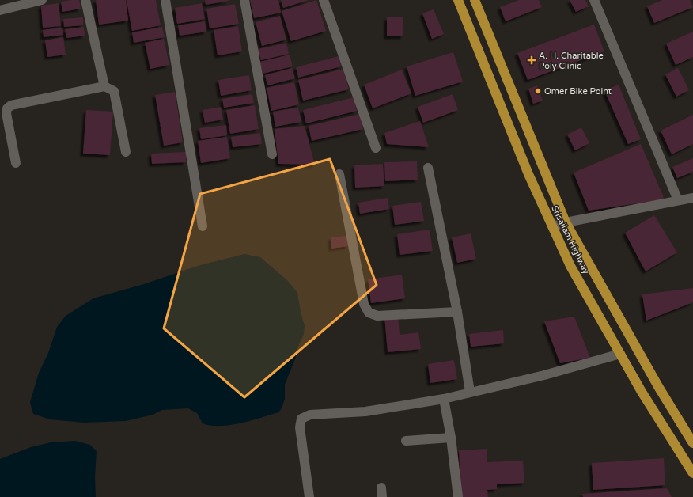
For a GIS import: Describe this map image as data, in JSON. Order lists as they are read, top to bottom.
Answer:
{
  "streets": {
    "highway": ["Srisailam Highway"]
  },
  "places": {
    "health": ["A. H. Charitable Poly Clinic"],
    "other": ["Omer Bike Point"]
  }
}
